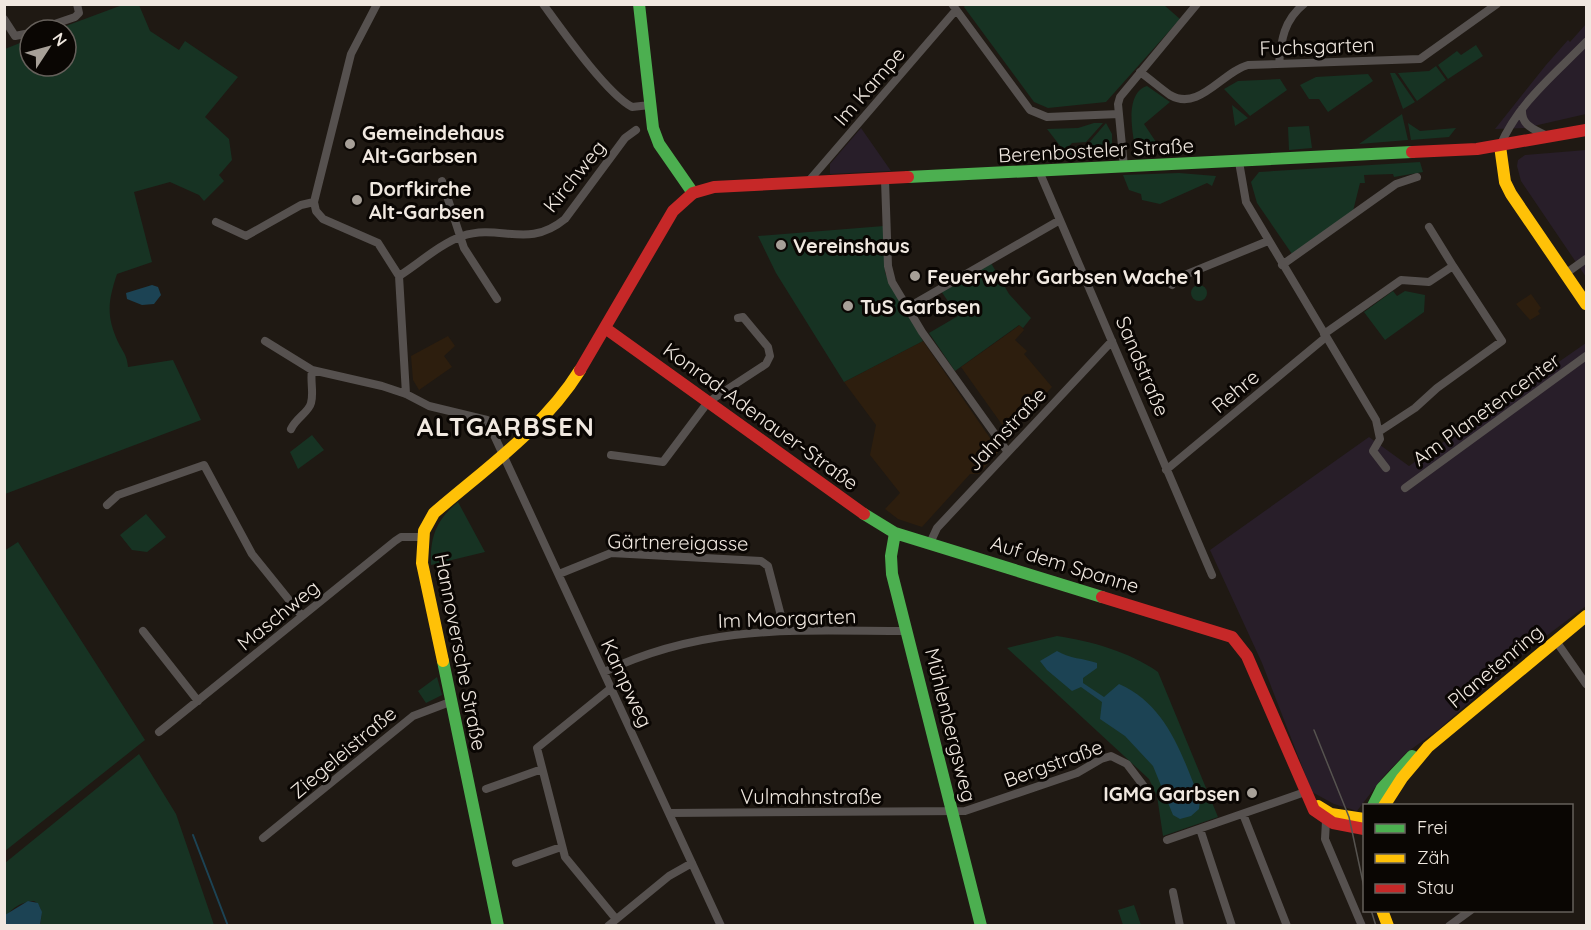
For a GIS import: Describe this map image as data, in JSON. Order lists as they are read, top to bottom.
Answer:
{
  "streets": {
    "street": [
      "Fuchsgarten",
      "Im Kampe",
      "Berenbosteler Straße",
      "Kirchweg",
      "Sandstraße",
      "Rehre",
      "Am Planetencenter",
      "Konrad-Adenauer-Straße",
      "Jahnstraße",
      "Gärtnereigasse",
      "Auf dem Spanne",
      "Maschweg",
      "Im Moorgarten",
      "Hannoversche Straße",
      "Planetenring",
      "Kampweg",
      "Mühlenbergsweg",
      "Ziegeleistraße",
      "Bergstraße",
      "Vulmahnstraße"
    ]
  },
  "crossings": [
    ["Im Kampe", "Berenbosteler Straße"],
    ["Berenbosteler Straße", "Sandstraße"],
    ["Berenbosteler Straße", "Hannoversche Straße"],
    ["Sandstraße", "Rehre"],
    ["Sandstraße", "Jahnstraße"],
    ["Konrad-Adenauer-Straße", "Auf dem Spanne"],
    ["Konrad-Adenauer-Straße", "Hannoversche Straße"],
    ["Konrad-Adenauer-Straße", "Mühlenbergsweg"],
    ["Jahnstraße", "Auf dem Spanne"],
    ["Gärtnereigasse", "Im Moorgarten"],
    ["Gärtnereigasse", "Kampweg"],
    ["Auf dem Spanne", "Mühlenbergsweg"],
    ["Maschweg", "Hannoversche Straße"],
    ["Im Moorgarten", "Kampweg"],
    ["Im Moorgarten", "Mühlenbergsweg"],
    ["Hannoversche Straße", "Kampweg"],
    ["Hannoversche Straße", "Ziegeleistraße"],
    ["Kampweg", "Vulmahnstraße"],
    ["Mühlenbergsweg", "Bergstraße"],
    ["Mühlenbergsweg", "Vulmahnstraße"],
    ["Bergstraße", "Vulmahnstraße"]
  ],
  "districts": ["ALTGARBSEN"],
  "places": [
    "Gemeindehaus Alt-Garbsen",
    "Dorfkirche Alt-Garbsen",
    "Vereinshaus",
    "Feuerwehr Garbsen Wache 1",
    "TuS Garbsen",
    "IGMG Garbsen"
  ],
  "legend": ["Frei", "Zäh", "Stau"],
  "north": "top right"
}
